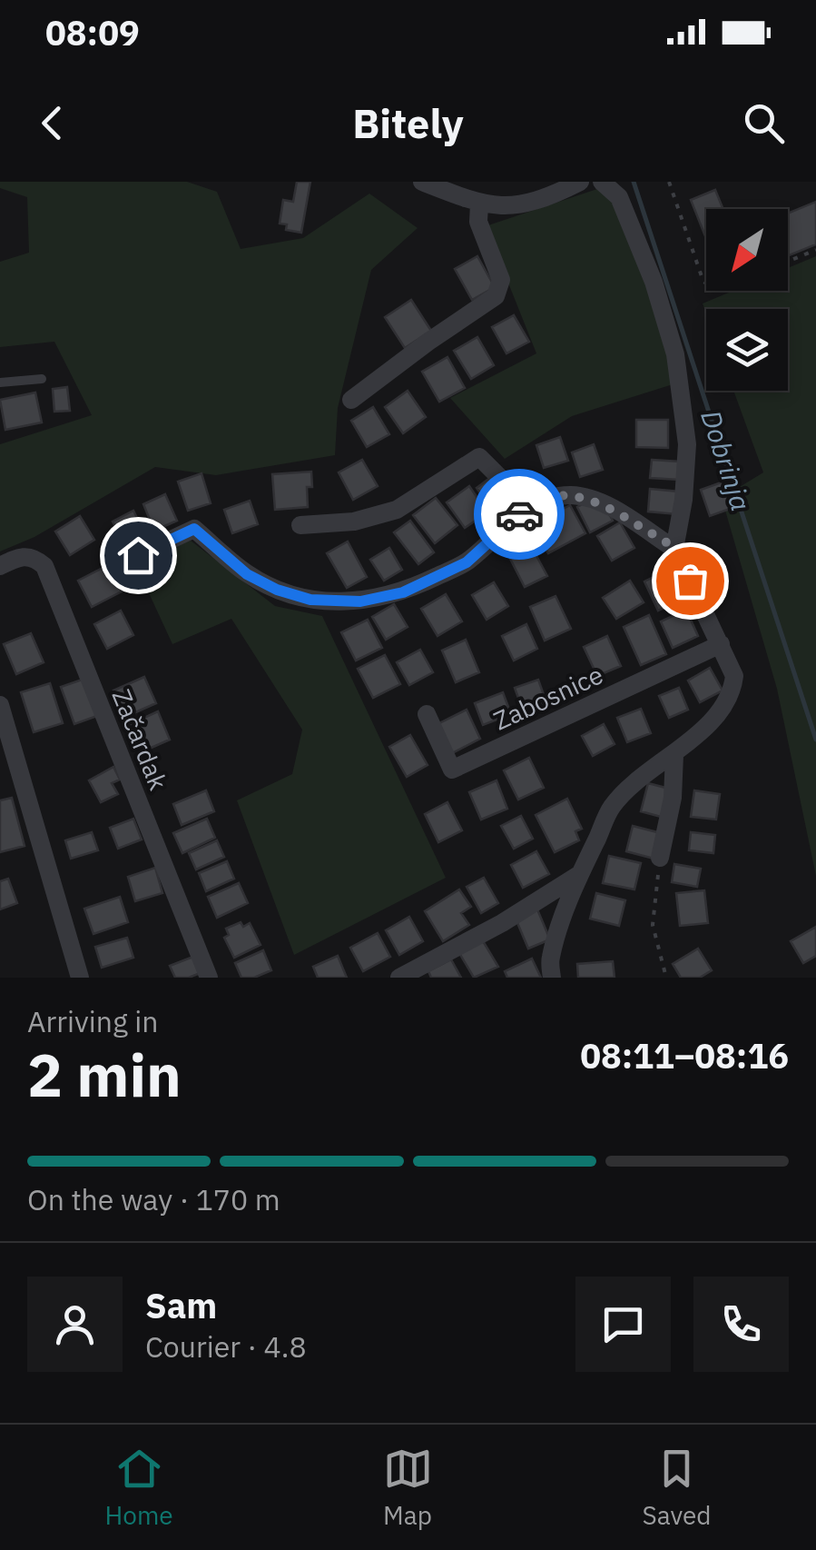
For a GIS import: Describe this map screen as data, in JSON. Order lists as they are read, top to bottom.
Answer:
{
  "streets": {
    "street": ["Zabosnice", "Začardak"]
  },
  "water": ["Dobrinja"],
  "north": "bottom left",
  "page": {
    "status": "08:09",
    "header": "Bitely",
    "heading": ["2 min", "Arriving in", "08:11–08:16"],
    "panel": ["Sam", "Courier · 4.8"],
    "bar": "On the way · 170 m",
    "tabs": ["Home", "Map", "Saved"]
  }
}
